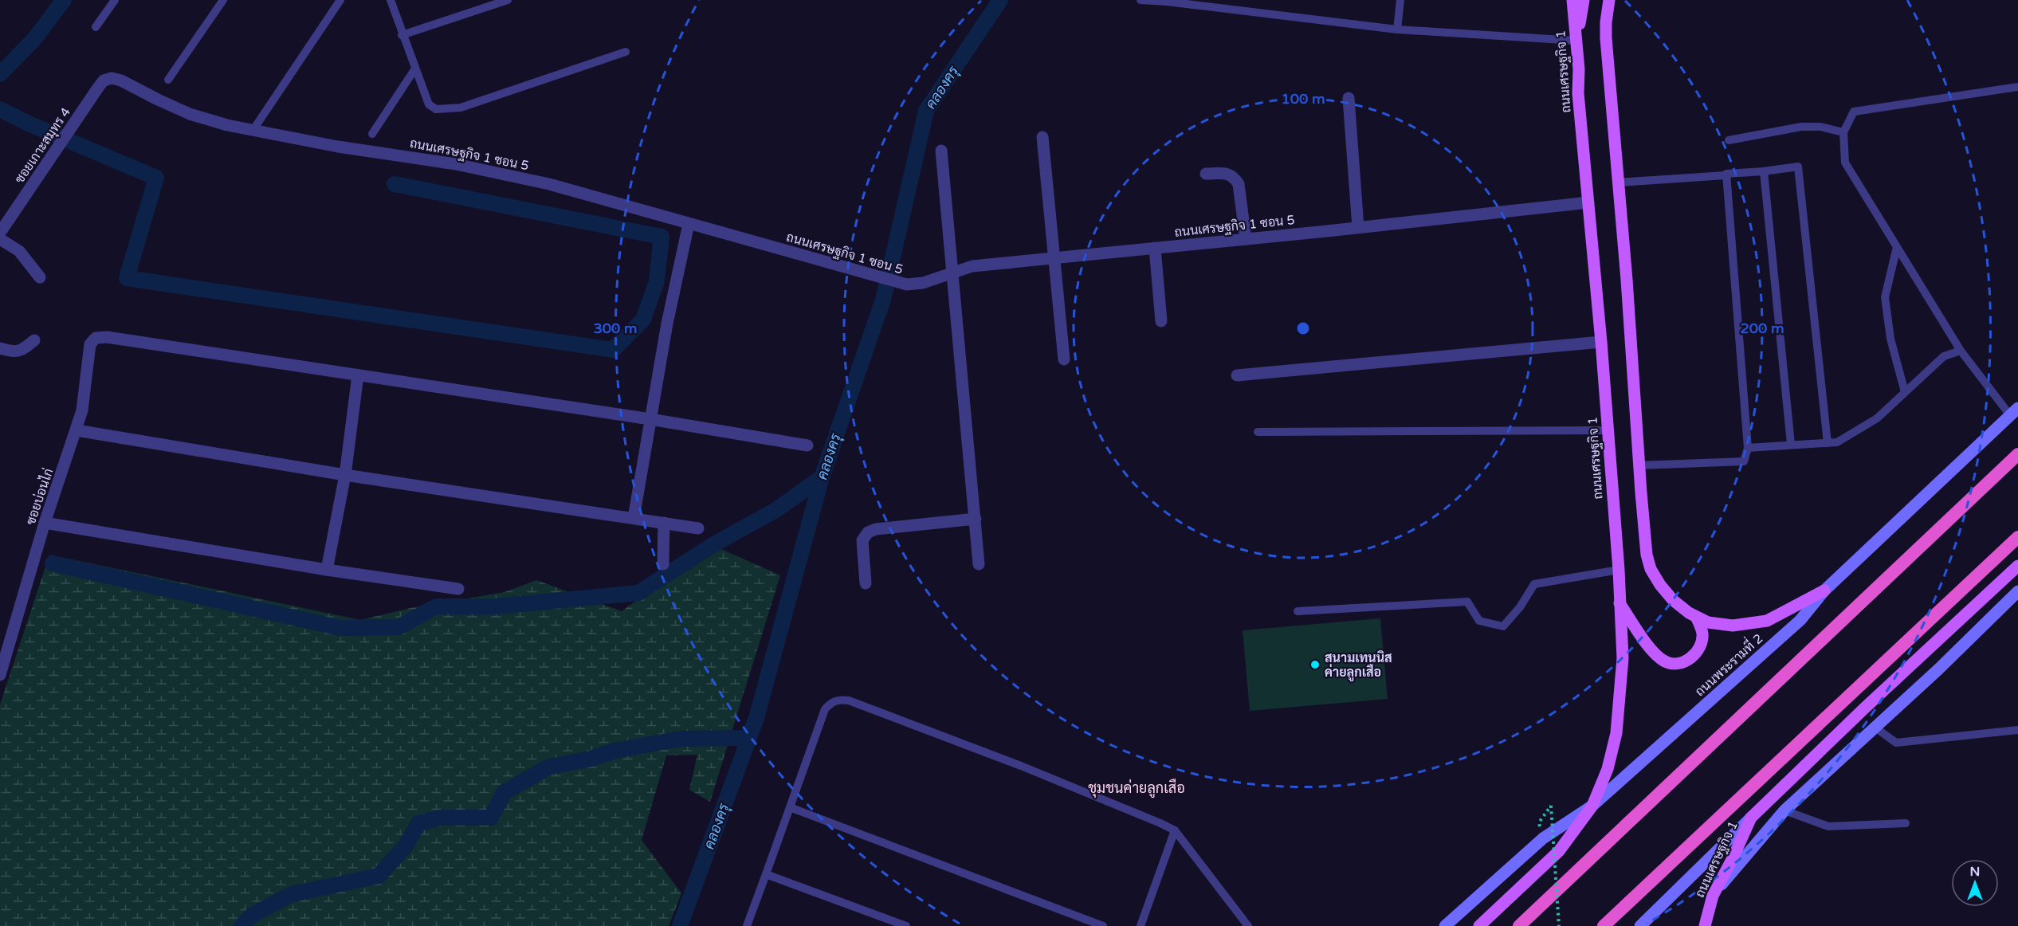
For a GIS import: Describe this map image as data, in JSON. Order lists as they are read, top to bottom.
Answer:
{
  "streets": {
    "main road": ["ถนนเศรษฐกิจ 1", "ถนนพระรามที่ 2"],
    "street": ["ซอยเกาะสมุทร 4", "ถนนเศรษฐกิจ 1 ซอน 5", "ซอยบ่อนไก่"]
  },
  "crossings": [
    ["ถนนเศรษฐกิจ 1", "ถนนเศรษฐกิจ 1 ซอน 5"],
    ["ถนนเศรษฐกิจ 1", "ถนนพระรามที่ 2"],
    ["ซอยเกาะสมุทร 4", "ถนนเศรษฐกิจ 1 ซอน 5"]
  ],
  "districts": ["ชุมชนค่ายลูกเสือ"],
  "water": ["คลองครุ"],
  "places": ["สนามเทนนิส ค่ายลูกเสือ"],
  "north": "top",
  "rings": ["100 m", "200 m", "300 m"]
}
